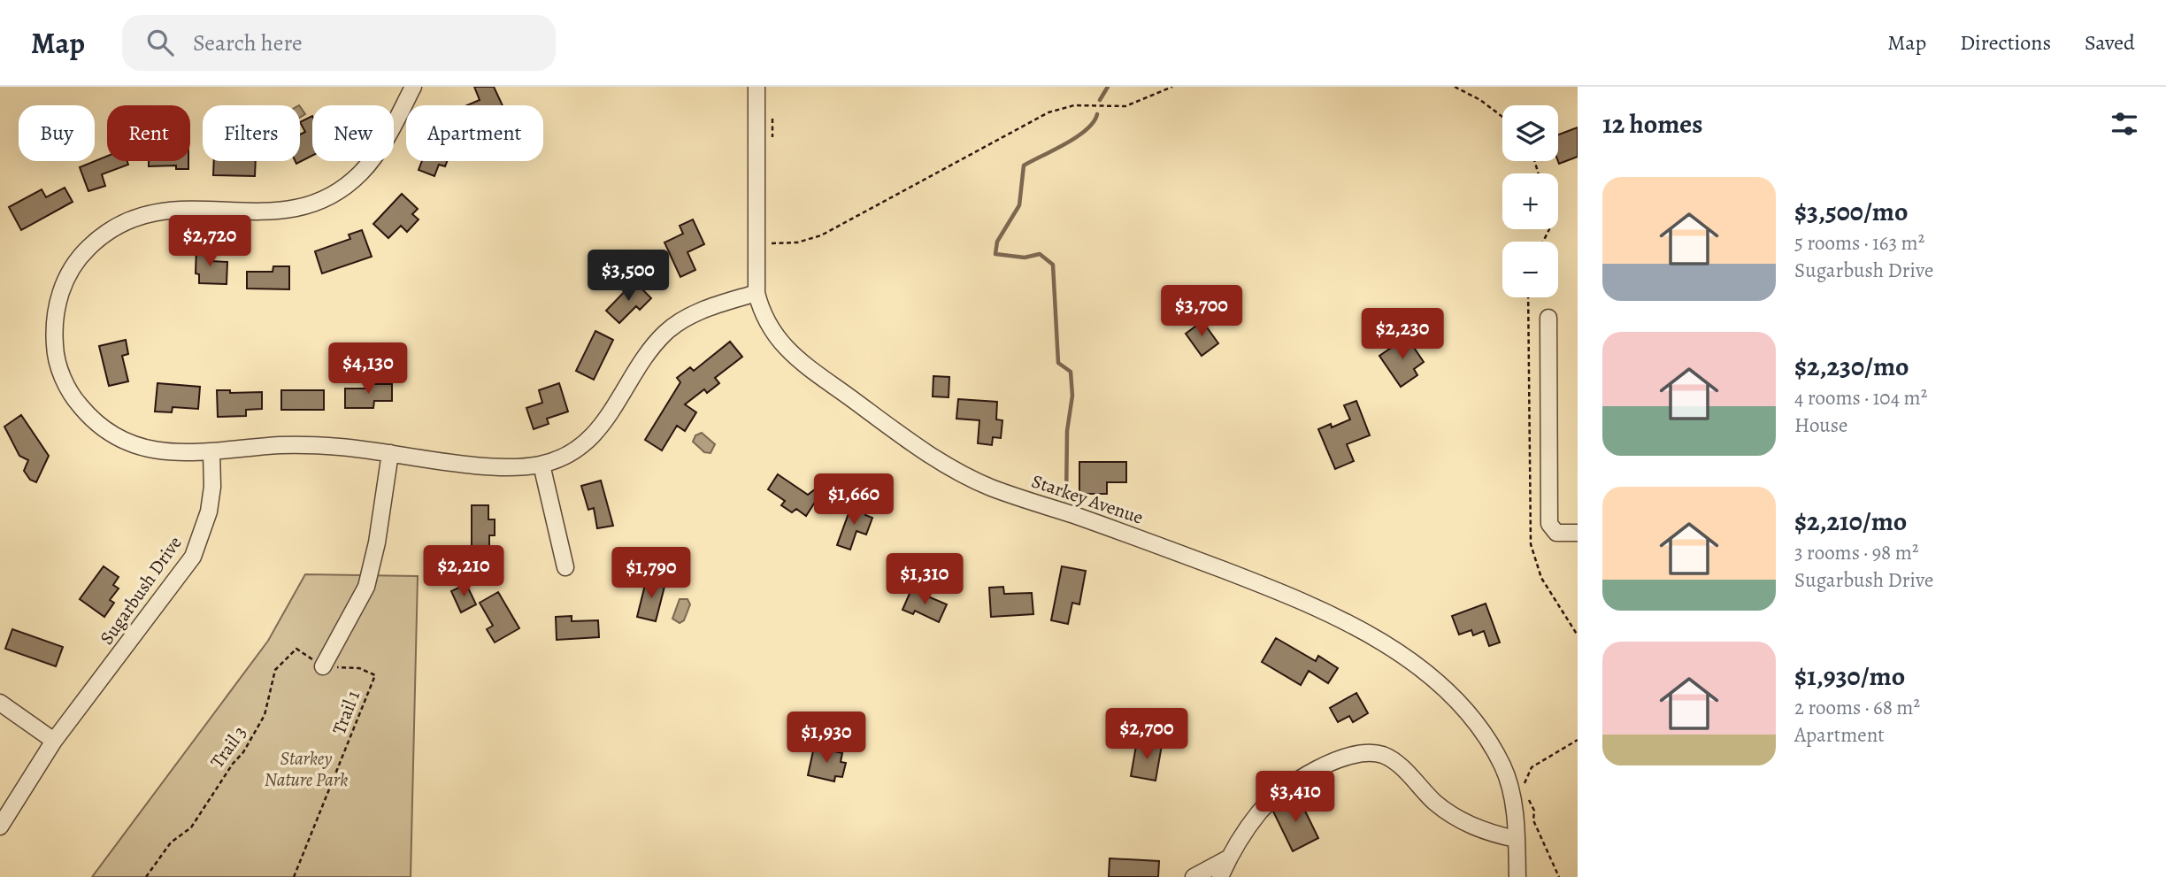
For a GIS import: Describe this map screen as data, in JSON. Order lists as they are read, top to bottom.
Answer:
{
  "streets": {
    "street": ["Starkey Avenue", "Sugarbush Drive"],
    "path": ["Trail 1", "Trail 3"]
  },
  "crossings": [
    ["Trail 1", "Trail 3"]
  ],
  "parks": ["Starkey Nature Park"],
  "page": {
    "header": "Map",
    "search": "Search here",
    "nav": ["Map", "Directions", "Saved"],
    "heading": "12 homes",
    "map_buttons": ["+", "−"],
    "chip": [
      "Buy",
      "Rent",
      "Filters",
      "New",
      "Apartment"
    ],
    "list": [
      {
        "name": "$3,500/mo",
        "note": "5 rooms · 163 m² · Sugarbush Drive"
      },
      {
        "name": "$2,230/mo",
        "note": "4 rooms · 104 m² · House"
      },
      {
        "name": "$2,210/mo",
        "note": "3 rooms · 98 m² · Sugarbush Drive"
      },
      {
        "name": "$1,930/mo",
        "note": "2 rooms · 68 m² · Apartment"
      }
    ],
    "price": [
      "$2,720",
      "$3,500",
      "$3,700",
      "$2,230",
      "$4,130",
      "$1,660",
      "$2,210",
      "$1,790",
      "$1,310",
      "$2,700",
      "$1,930",
      "$3,410"
    ]
  }
}
